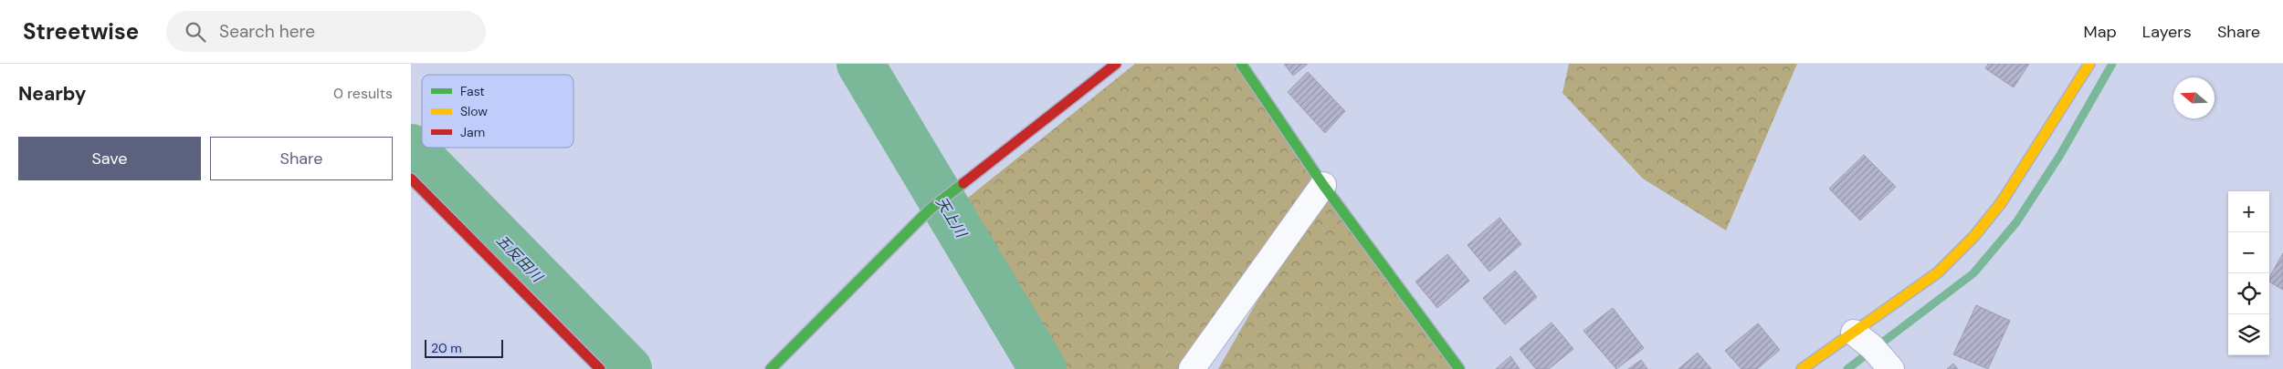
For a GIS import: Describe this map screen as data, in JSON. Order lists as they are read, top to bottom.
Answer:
{
  "water": ["天上川", "五反田川"],
  "legend": ["Fast", "Slow", "Jam"],
  "scale_bar": "20 m",
  "north": "left",
  "page": {
    "header": "Streetwise",
    "search": "Search here",
    "nav": ["Map", "Layers", "Share"],
    "heading": ["Nearby", "0 results"],
    "buttons": ["Save", "Share"],
    "map_buttons": ["+", "−"],
    "scale": "20 m"
  }
}
